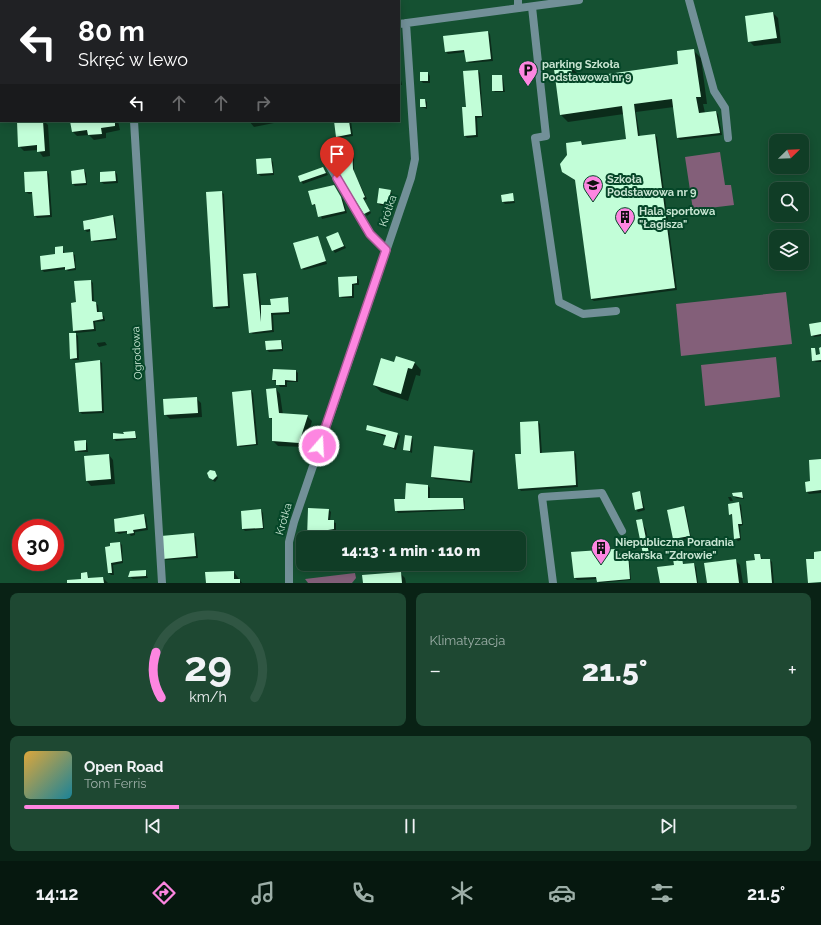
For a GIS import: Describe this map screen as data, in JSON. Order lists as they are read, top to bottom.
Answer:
{
  "streets": {
    "street": ["Krótka", "Ogrodowa"]
  },
  "places": {
    "parking": ["parking Szkoła Podstawowa nr 9"],
    "school or university": ["Szkoła Podstawowa nr 9"],
    "building": ["Hala sportowa \"Łagisza\"", "Niepubliczna Poradnia Lekarska \"Zdrowie\""]
  },
  "north": "top right",
  "page": {
    "turn": ["80 m", "Skręć w lewo"],
    "limit": "30",
    "trip": "14:13 · 1 min · 110 m",
    "tile": "Klimatyzacja",
    "heat": ["−", "21.5°", "+"],
    "song": ["Open Road", "Tom Ferris"],
    "tabs": ["14:12", "21.5°"],
    "gauge": ["29", "km/h"]
  }
}
